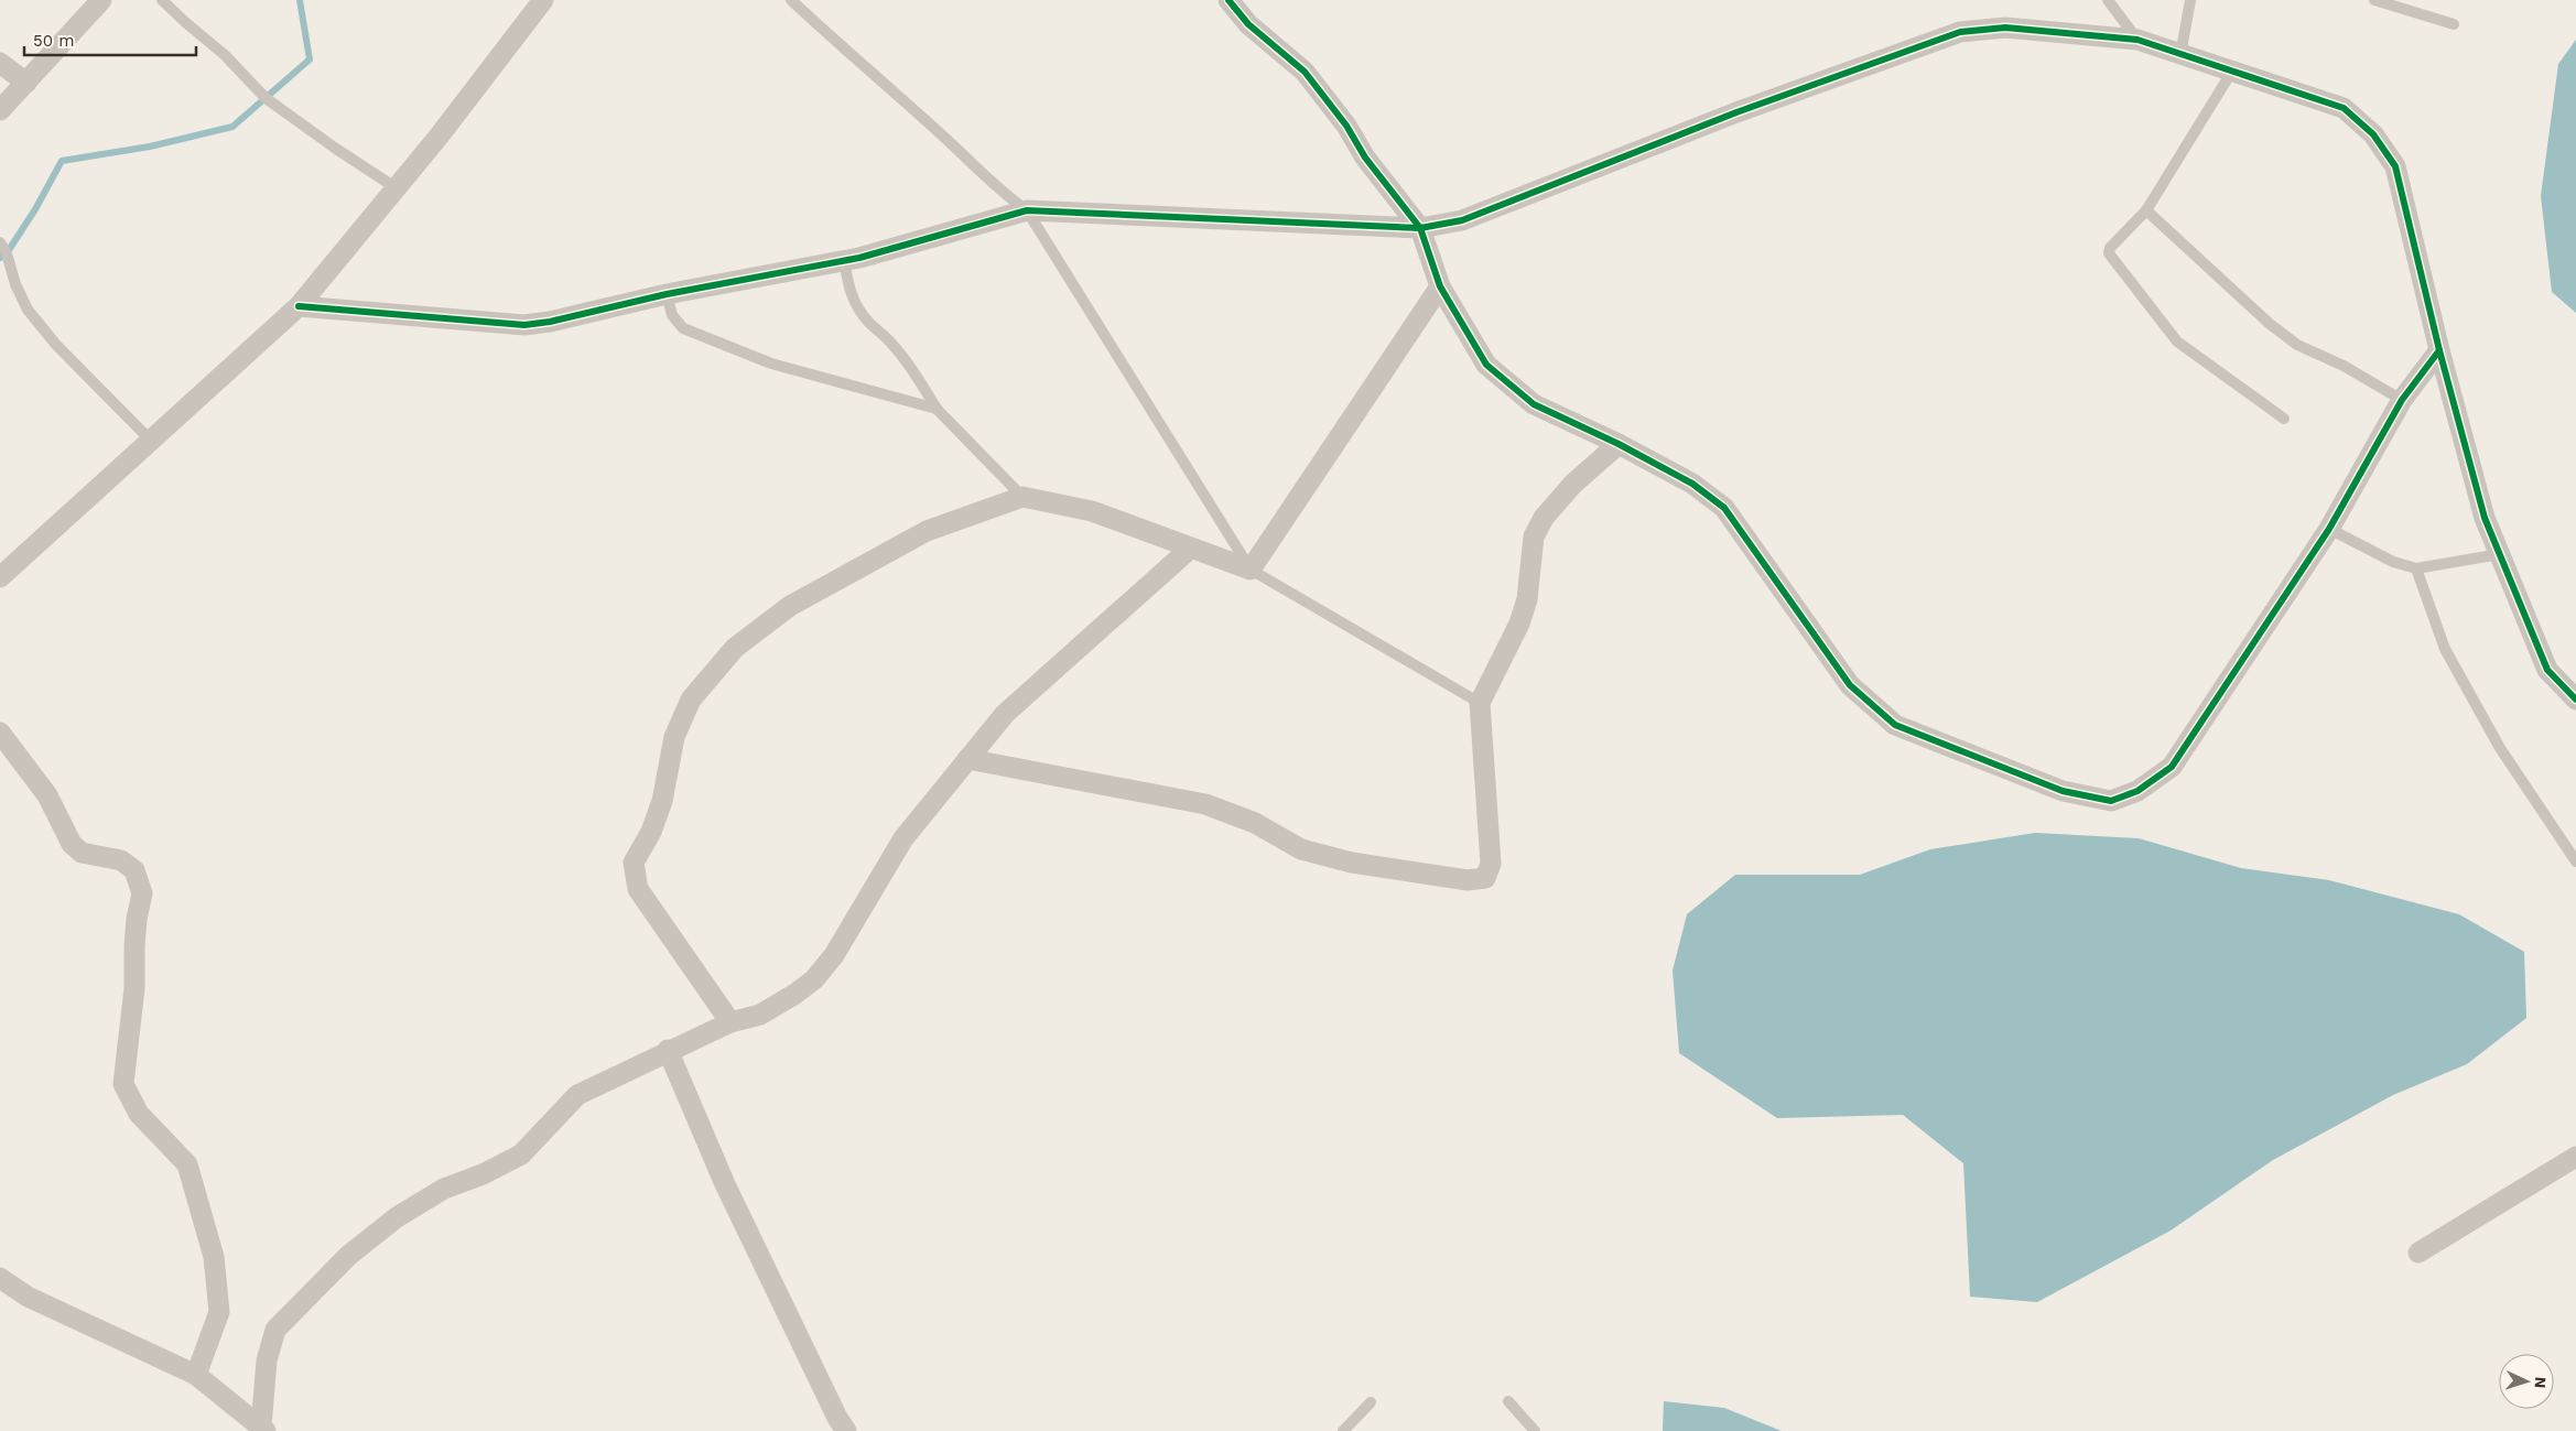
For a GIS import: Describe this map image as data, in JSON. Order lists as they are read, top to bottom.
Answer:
{
  "scale_bar": "50 m",
  "north": "right"
}
